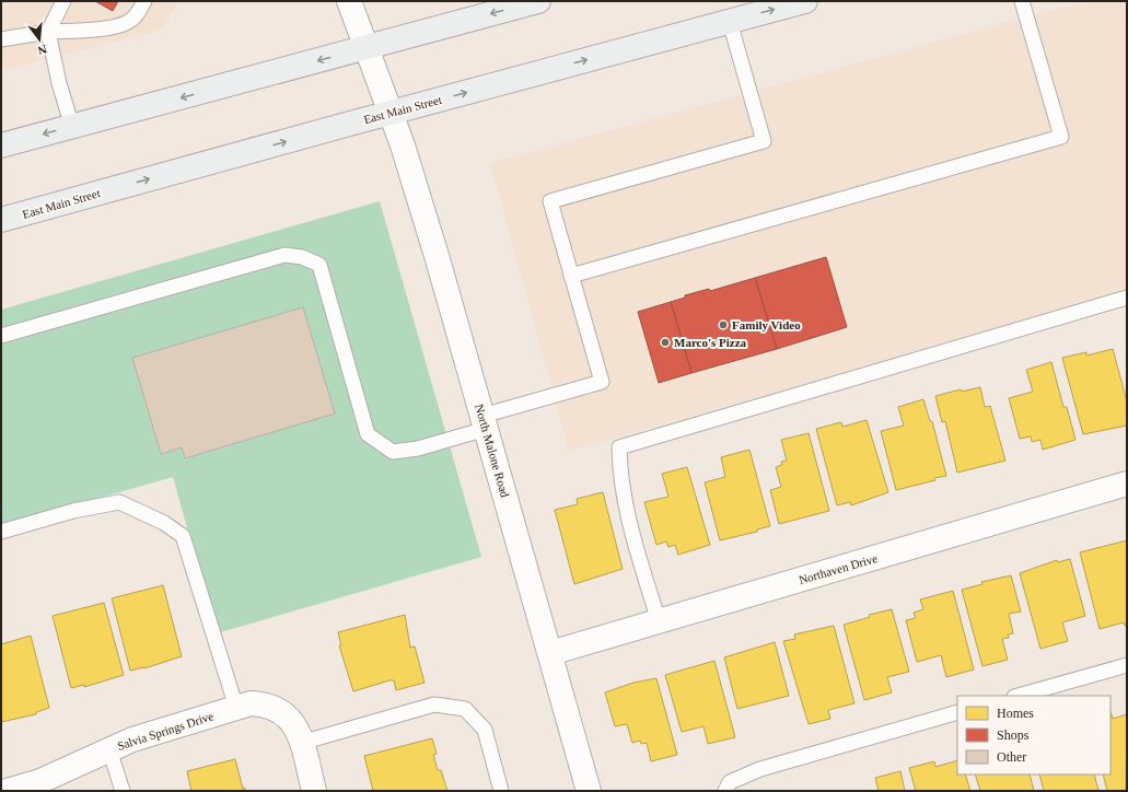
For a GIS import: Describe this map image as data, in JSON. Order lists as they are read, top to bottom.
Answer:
{
  "streets": {
    "main road": ["East Main Street"],
    "street": ["North Malone Road", "Northaven Drive", "Salvia Springs Drive"]
  },
  "crossings": [
    ["East Main Street", "North Malone Road"],
    ["North Malone Road", "Northaven Drive"]
  ],
  "places": ["Family Video", "Marco's Pizza"],
  "legend": ["Homes", "Shops", "Other"],
  "north": "bottom"
}
